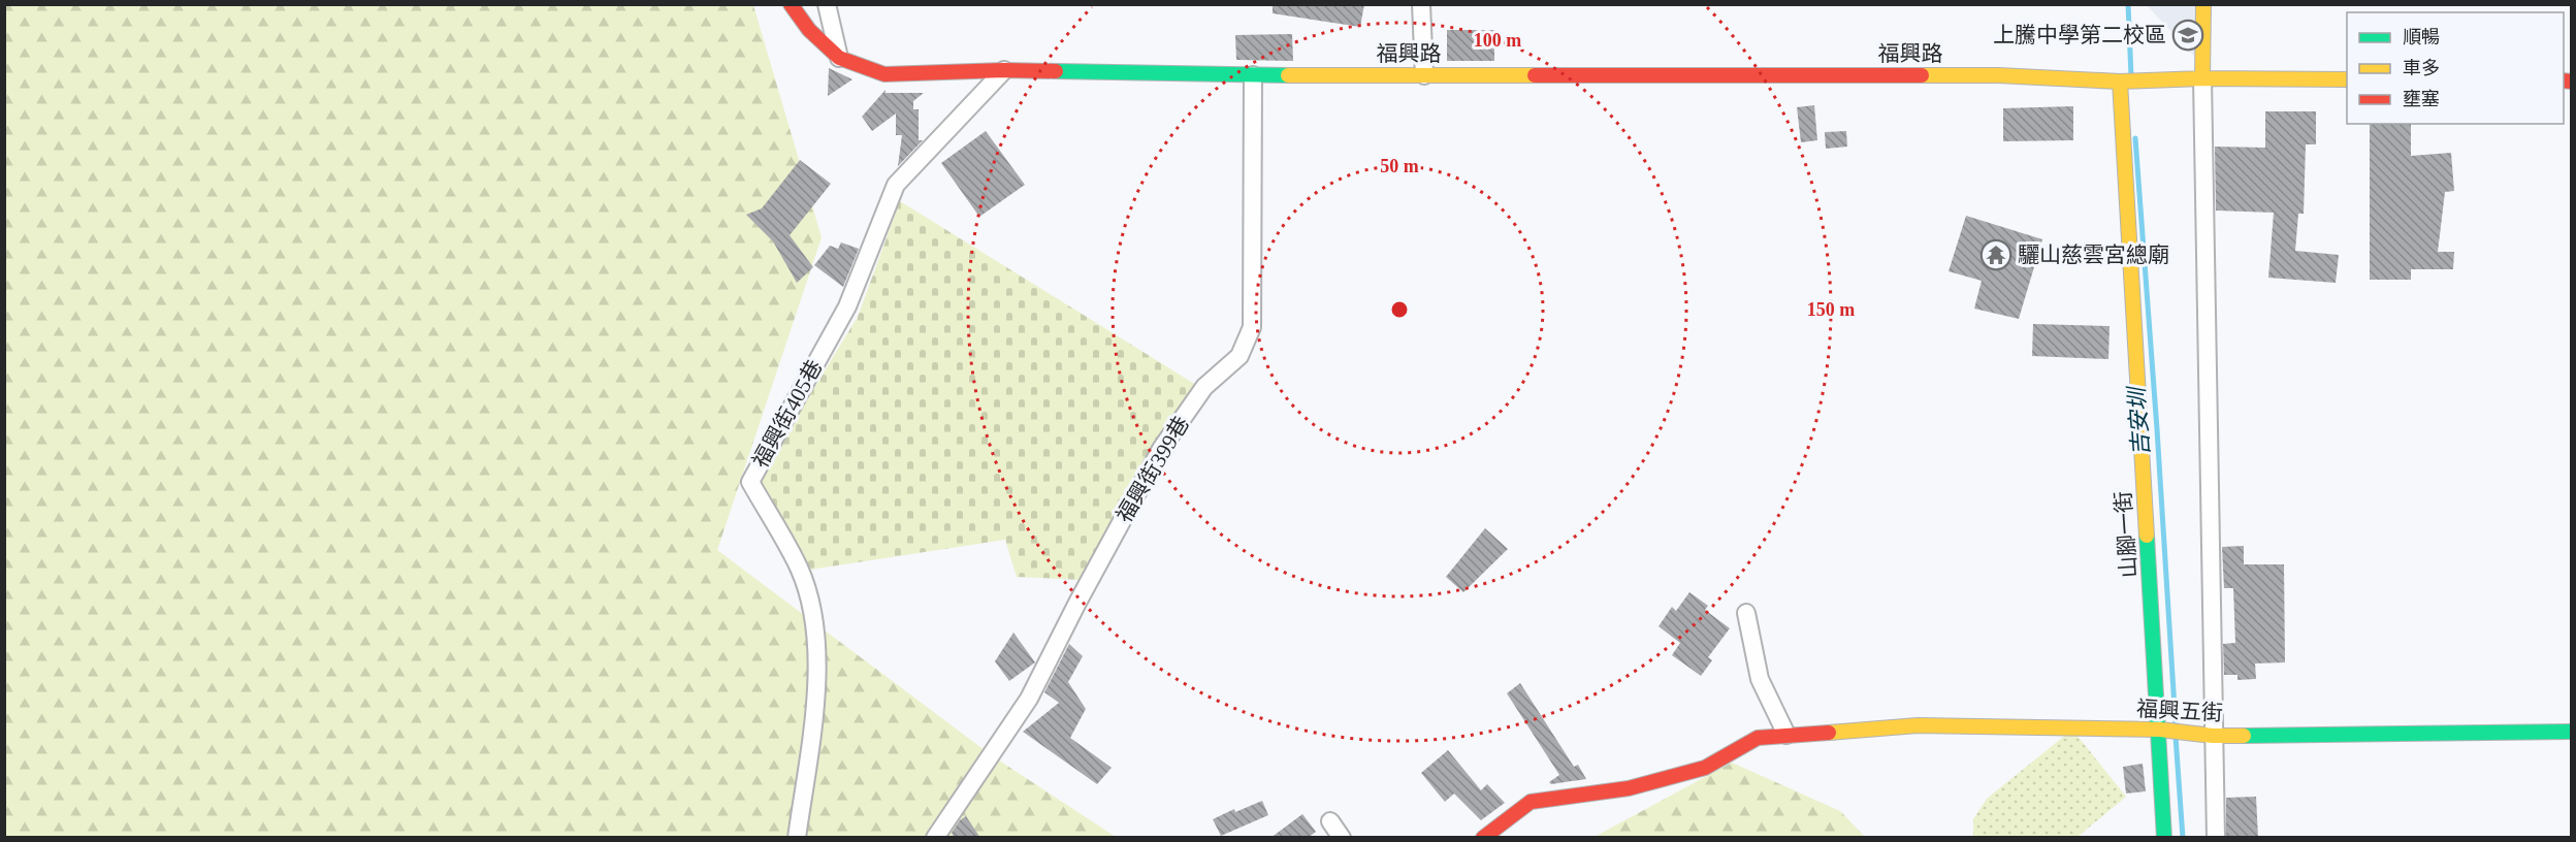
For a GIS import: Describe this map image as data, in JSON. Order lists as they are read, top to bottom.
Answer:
{
  "streets": {
    "street": [
      "福興路",
      "福興街405巷",
      "福興街399巷",
      "山腳一街",
      "福興五街"
    ]
  },
  "crossings": [
    ["福興路", "福興街405巷"],
    ["福興路", "福興街399巷"],
    ["福興路", "山腳一街"],
    ["山腳一街", "福興五街"]
  ],
  "water": ["吉安圳"],
  "places": {
    "school or university": ["上騰中學第二校區"],
    "temple": ["驪山慈雲宮總廟"]
  },
  "legend": ["順暢", "車多", "壅塞"],
  "rings": ["100 m", "50 m", "150 m"]
}
